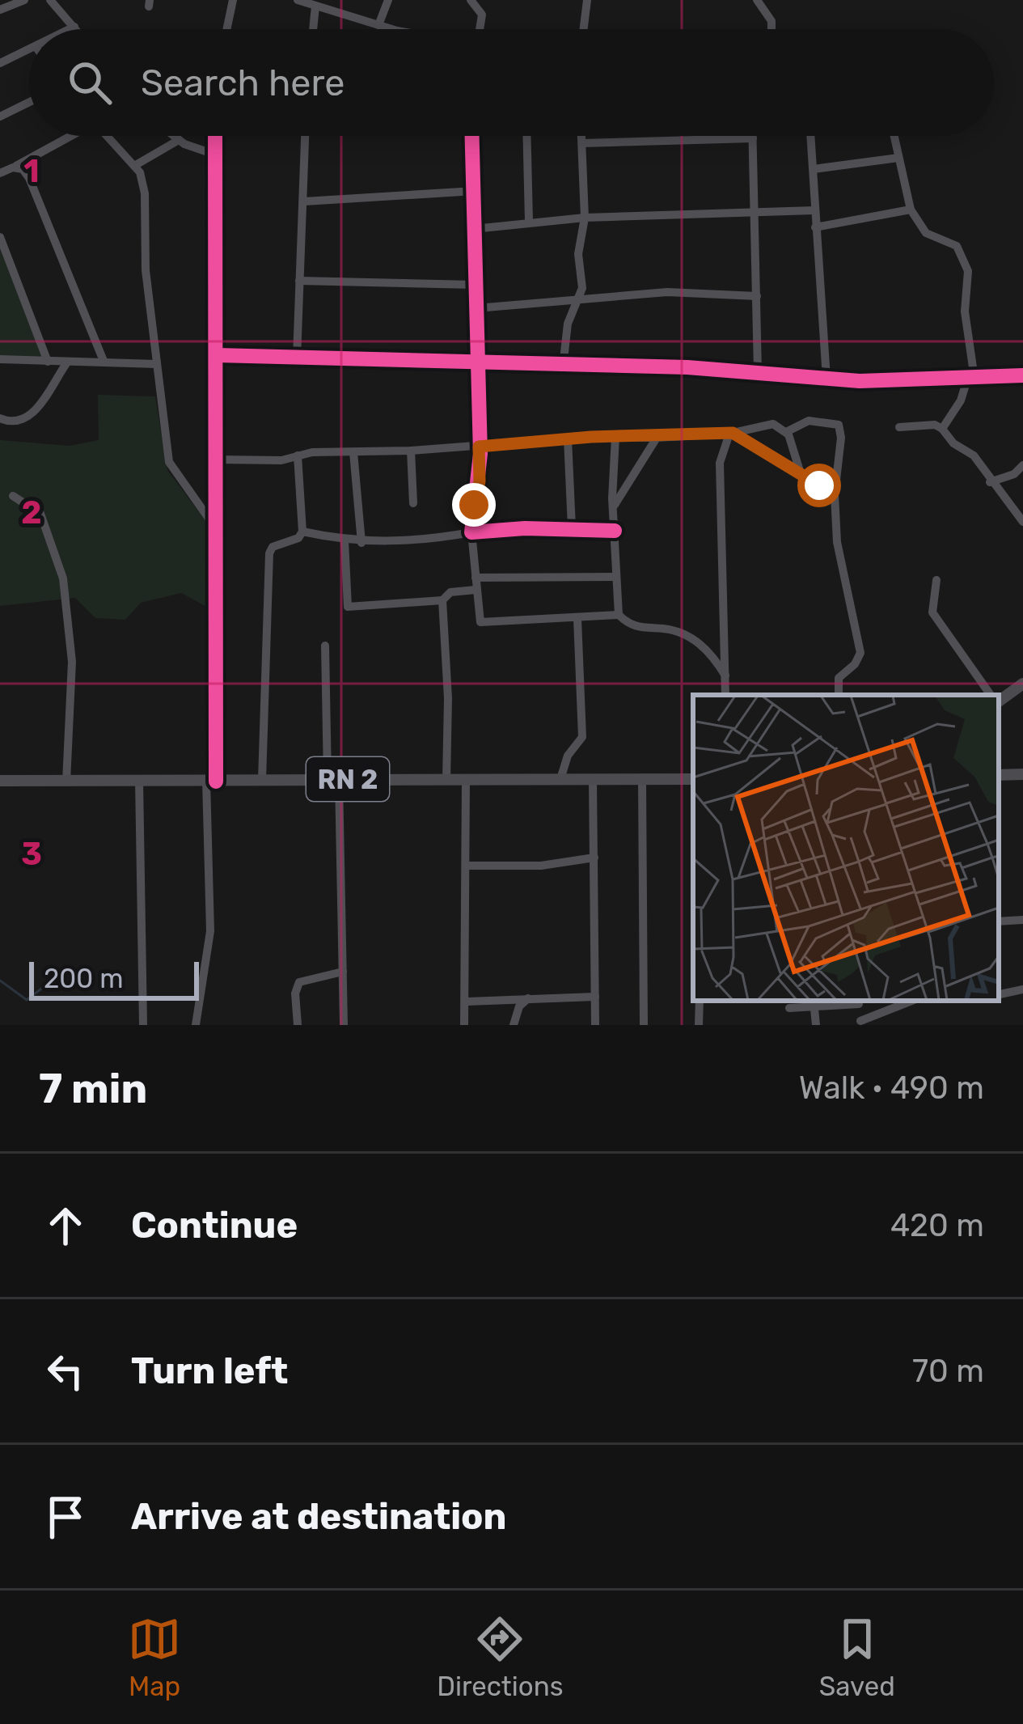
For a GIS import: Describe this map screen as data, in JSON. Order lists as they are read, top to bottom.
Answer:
{
  "streets": {
    "main road": ["RN 2"]
  },
  "scale_bar": "200 m",
  "page": {
    "search": "Search here",
    "scale": "200 m",
    "heading": ["7 min", "Walk · 490 m"],
    "list": [
      ["Continue", "420 m"],
      ["Turn left", "70 m"],
      "Arrive at destination"
    ],
    "nav": ["Map", "Directions", "Saved"]
  },
  "grid": {
    "rows": ["1", "2", "3"]
  }
}
